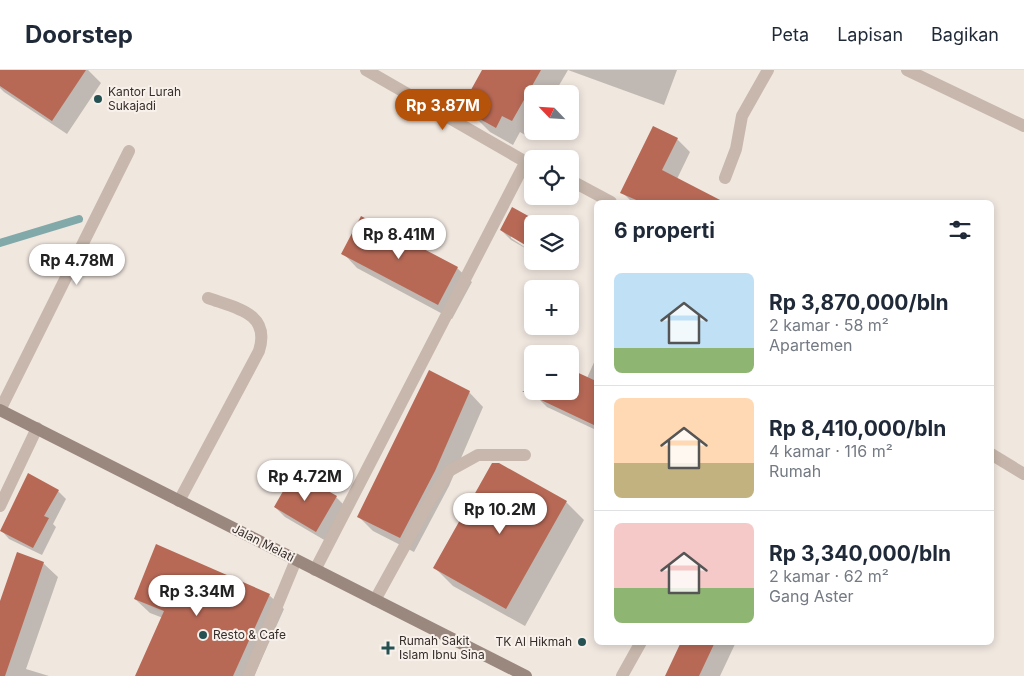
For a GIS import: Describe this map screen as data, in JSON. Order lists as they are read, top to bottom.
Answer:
{
  "streets": {
    "street": ["Jalan Melati"]
  },
  "places": {
    "other": ["Kantor Lurah Sukajadi", "Resto & Cafe", "TK Al Hikmah"],
    "health": ["Rumah Sakit Islam Ibnu Sina"]
  },
  "north": "top left",
  "page": {
    "header": "Doorstep",
    "nav": ["Peta", "Lapisan", "Bagikan"],
    "map_buttons": ["+", "−"],
    "price": [
      "Rp 3.87M",
      "Rp 8.41M",
      "Rp 4.78M",
      "Rp 4.72M",
      "Rp 10.2M",
      "Rp 3.34M"
    ],
    "heading": "6 properti",
    "list": [
      {
        "name": "Rp 3,870,000/bln",
        "note": "2 kamar · 58 m² · Apartemen"
      },
      {
        "name": "Rp 8,410,000/bln",
        "note": "4 kamar · 116 m² · Rumah"
      },
      {
        "name": "Rp 3,340,000/bln",
        "note": "2 kamar · 62 m² · Gang Aster"
      }
    ]
  }
}
